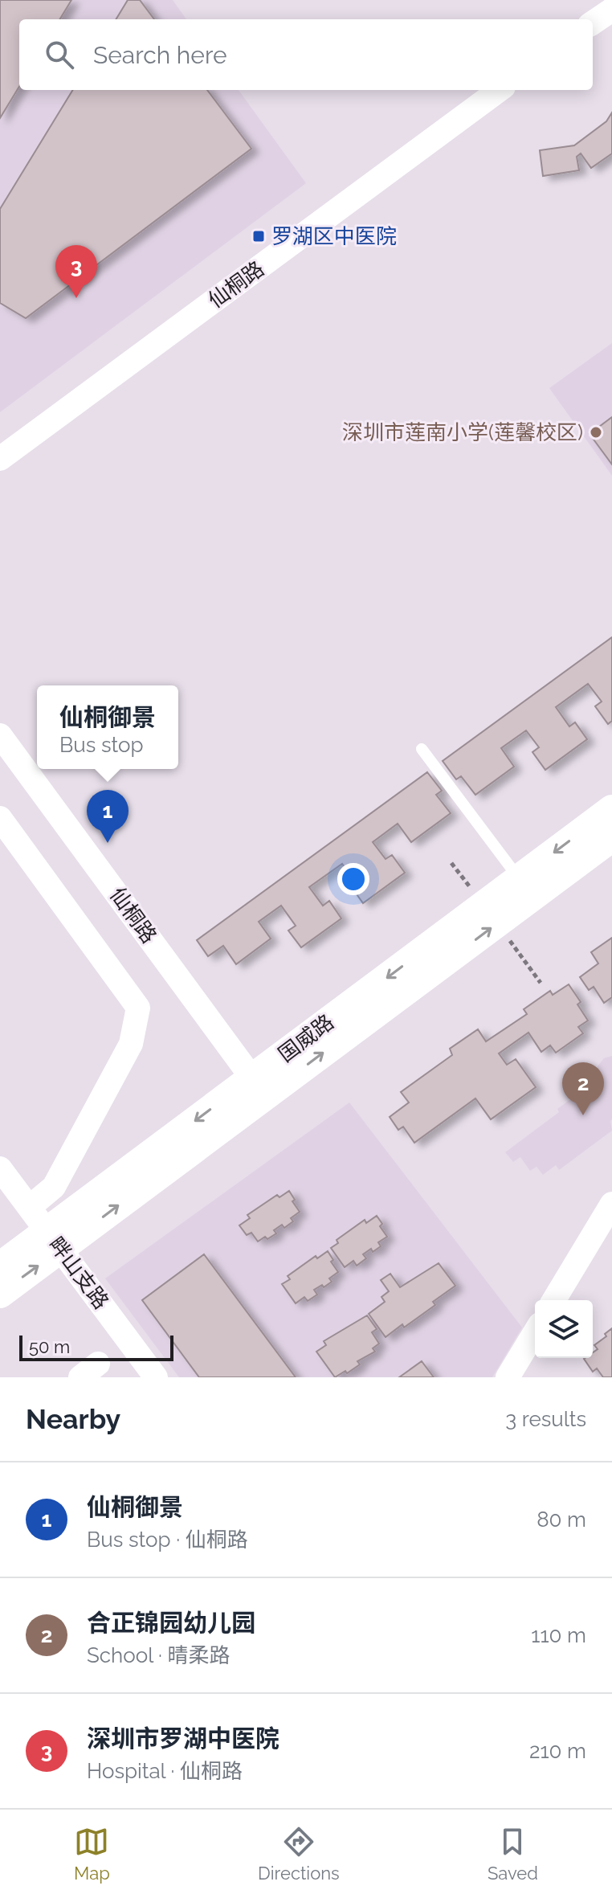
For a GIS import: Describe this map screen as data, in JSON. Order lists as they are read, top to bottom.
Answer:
{
  "streets": {
    "street": ["仙桐路", "国威路", "畔山支路"]
  },
  "crossings": [
    ["仙桐路", "国威路"],
    ["国威路", "畔山支路"]
  ],
  "places": {
    "transit": ["罗湖区中医院"],
    "other": ["深圳市莲南小学(莲馨校区)"]
  },
  "scale_bar": "50 m",
  "page": {
    "search": "Search here",
    "pins": ["3", "1", "2"],
    "popup": ["仙桐御景", "Bus stop"],
    "scale": "50 m",
    "heading": ["Nearby", "3 results"],
    "list": [
      {
        "mark": "1",
        "name": "仙桐御景",
        "note": "Bus stop · 仙桐路",
        "value": "80 m"
      },
      {
        "mark": "2",
        "name": "合正锦园幼儿园",
        "note": "School · 晴柔路",
        "value": "110 m"
      },
      {
        "mark": "3",
        "name": "深圳市罗湖中医院",
        "note": "Hospital · 仙桐路",
        "value": "210 m"
      }
    ],
    "nav": ["Map", "Directions", "Saved"]
  }
}
